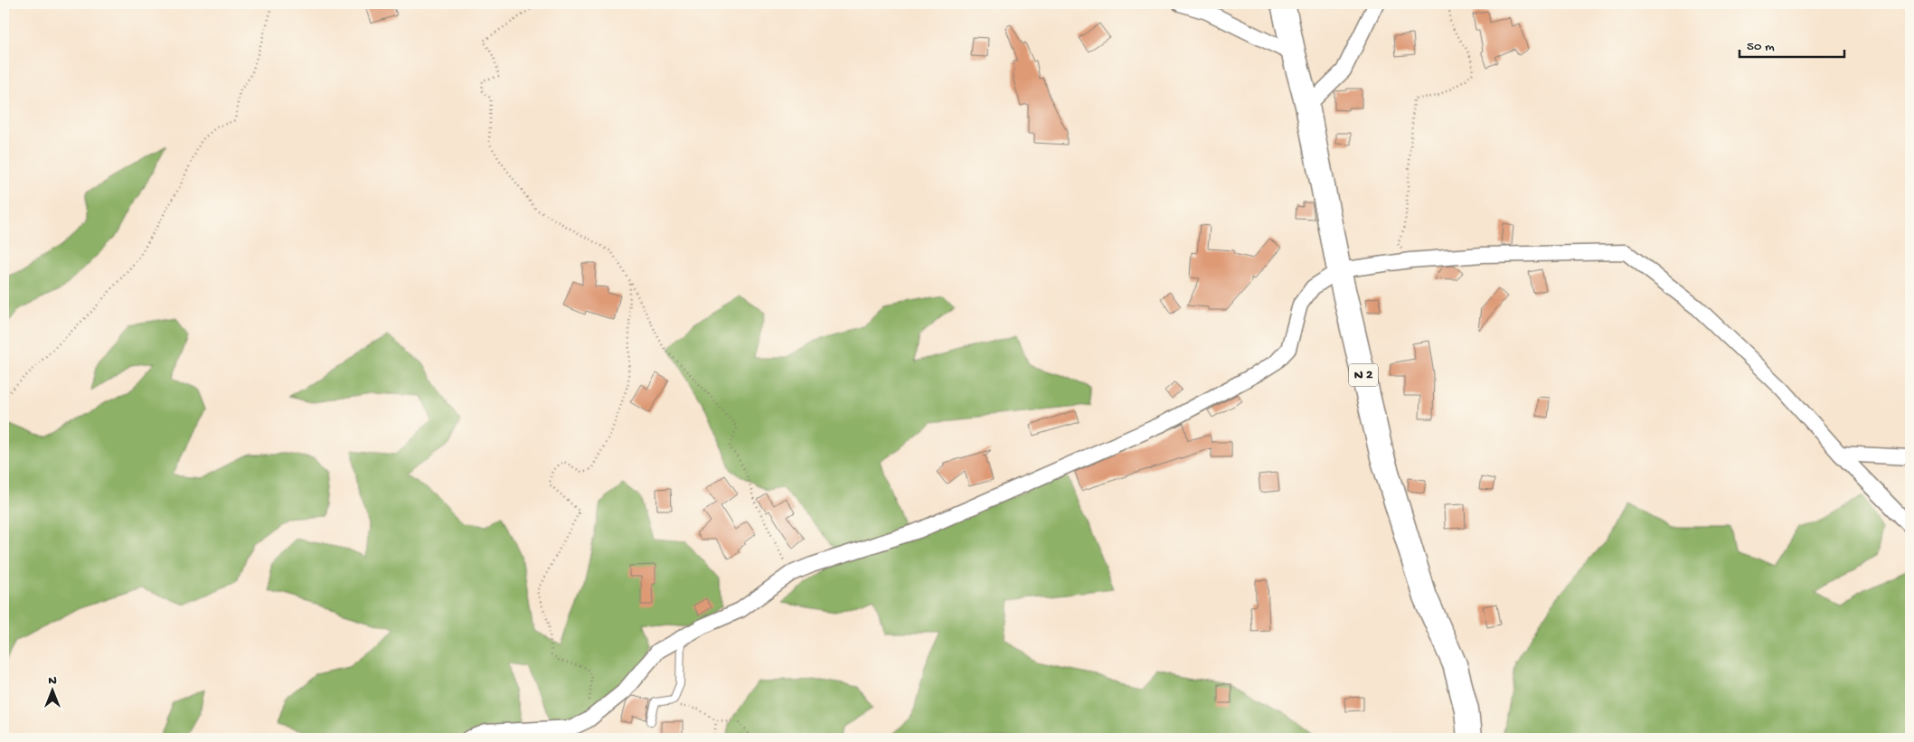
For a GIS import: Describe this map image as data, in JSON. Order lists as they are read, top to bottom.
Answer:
{
  "streets": {
    "main road": ["N 2"]
  },
  "scale_bar": "50 m",
  "north": "top"
}
